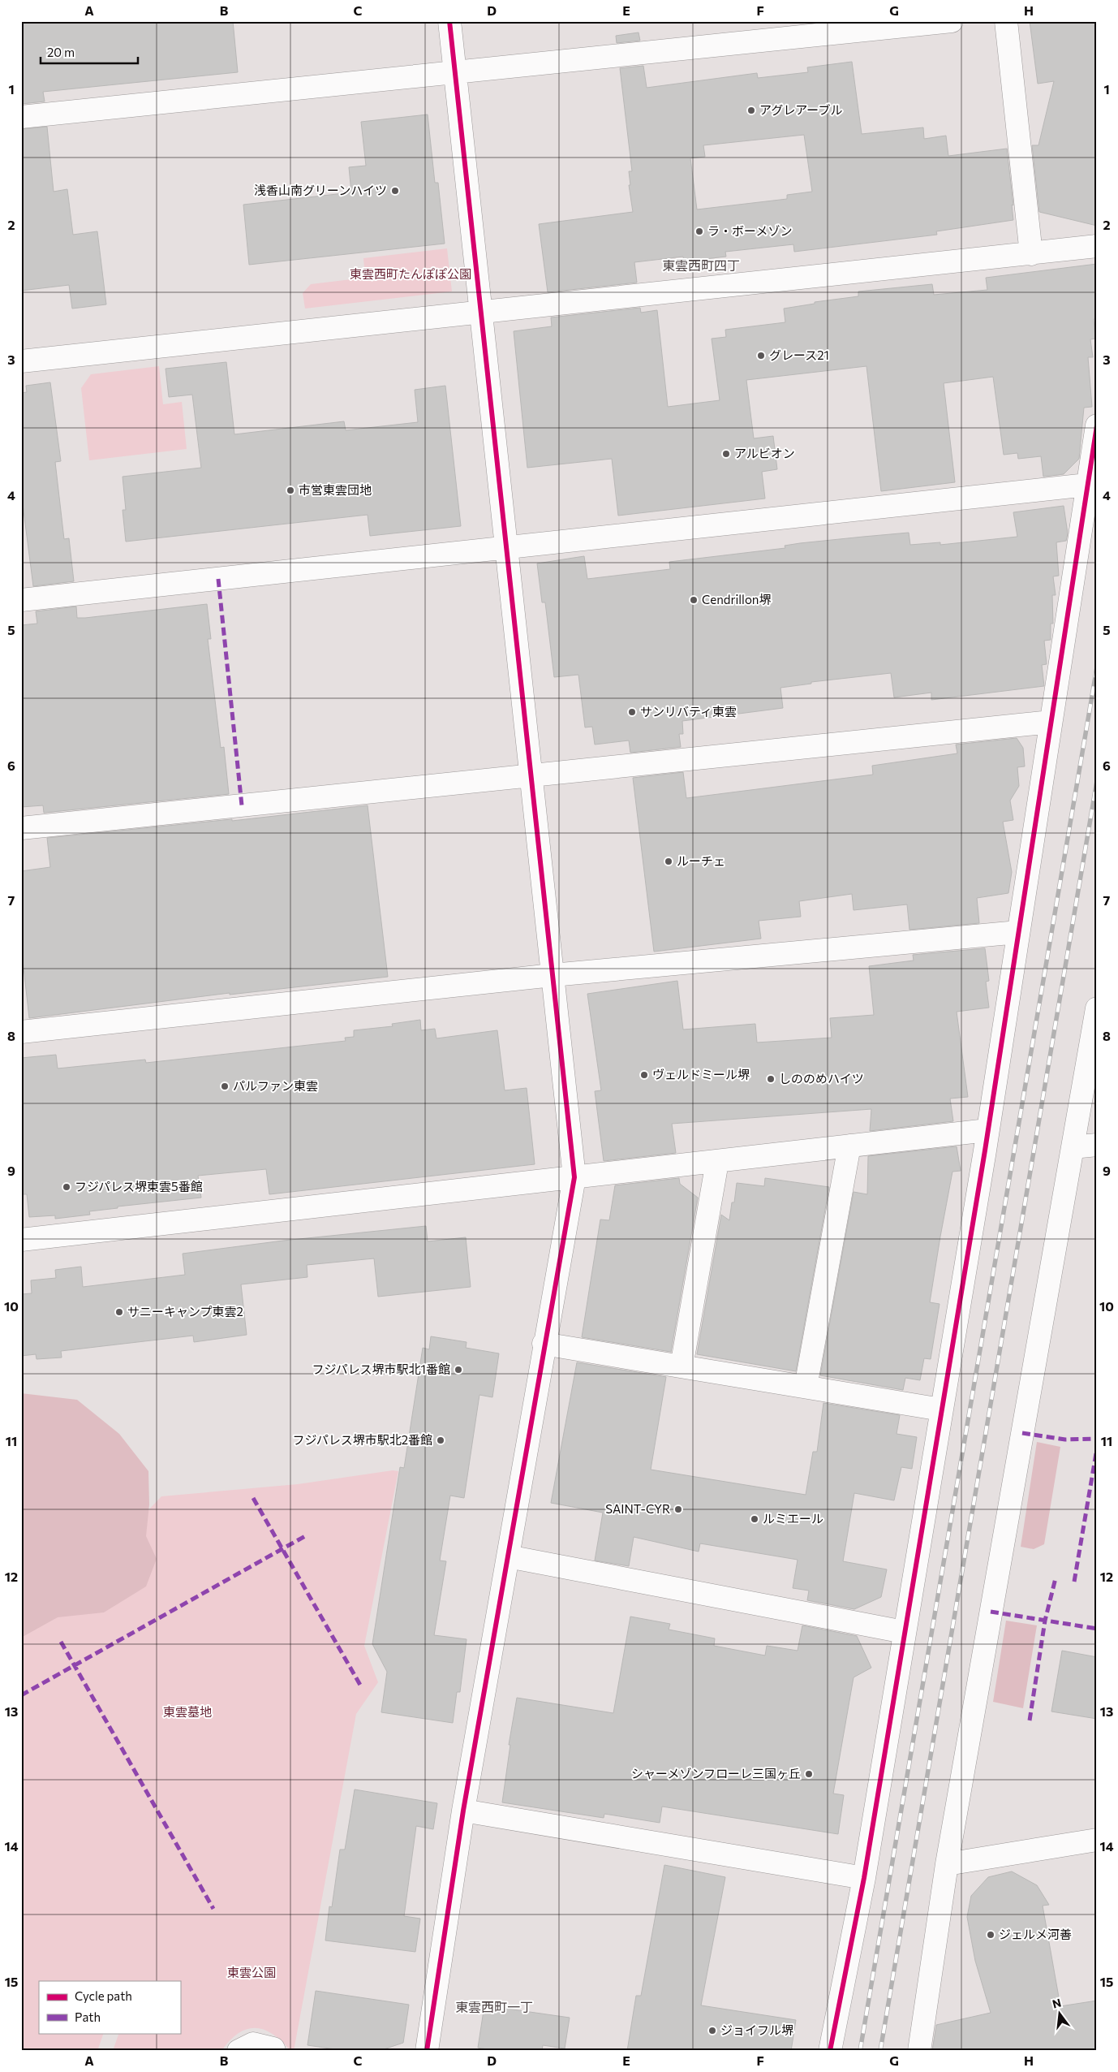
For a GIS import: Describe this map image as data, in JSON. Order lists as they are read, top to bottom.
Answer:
{
  "districts": ["東雲西町四丁", "東雲西町一丁"],
  "parks": ["東雲西町たんぽぽ公園", "東雲墓地", "東雲公園"],
  "places": [
    "アグレアーブル",
    "浅香山南グリーンハイツ",
    "ラ・ボーメゾン",
    "グレース21",
    "アルビオン",
    "市営東雲団地",
    "Cendrillon堺",
    "サンリバティ東雲",
    "ルーチェ",
    "ヴェルドミール堺",
    "しののめハイツ",
    "パルファン東雲",
    "フジパレス堺東雲5番館",
    "サニーキャンプ東雲2",
    "フジパレス堺市駅北1番館",
    "フジパレス堺市駅北2番館",
    "SAINT-CYR",
    "ルミエール",
    "シャーメゾンフローレ三国ヶ丘",
    "ジェルメ河善",
    "ジョイフル堺"
  ],
  "legend": ["Cycle path", "Path"],
  "scale_bar": "20 m",
  "north": "top",
  "grid": {
    "columns": [
      "A",
      "B",
      "C",
      "D",
      "E",
      "F",
      "G",
      "H"
    ],
    "rows": [
      "1",
      "2",
      "3",
      "4",
      "5",
      "6",
      "7",
      "8",
      "9",
      "10",
      "11",
      "12",
      "13",
      "14",
      "15"
    ]
  }
}
